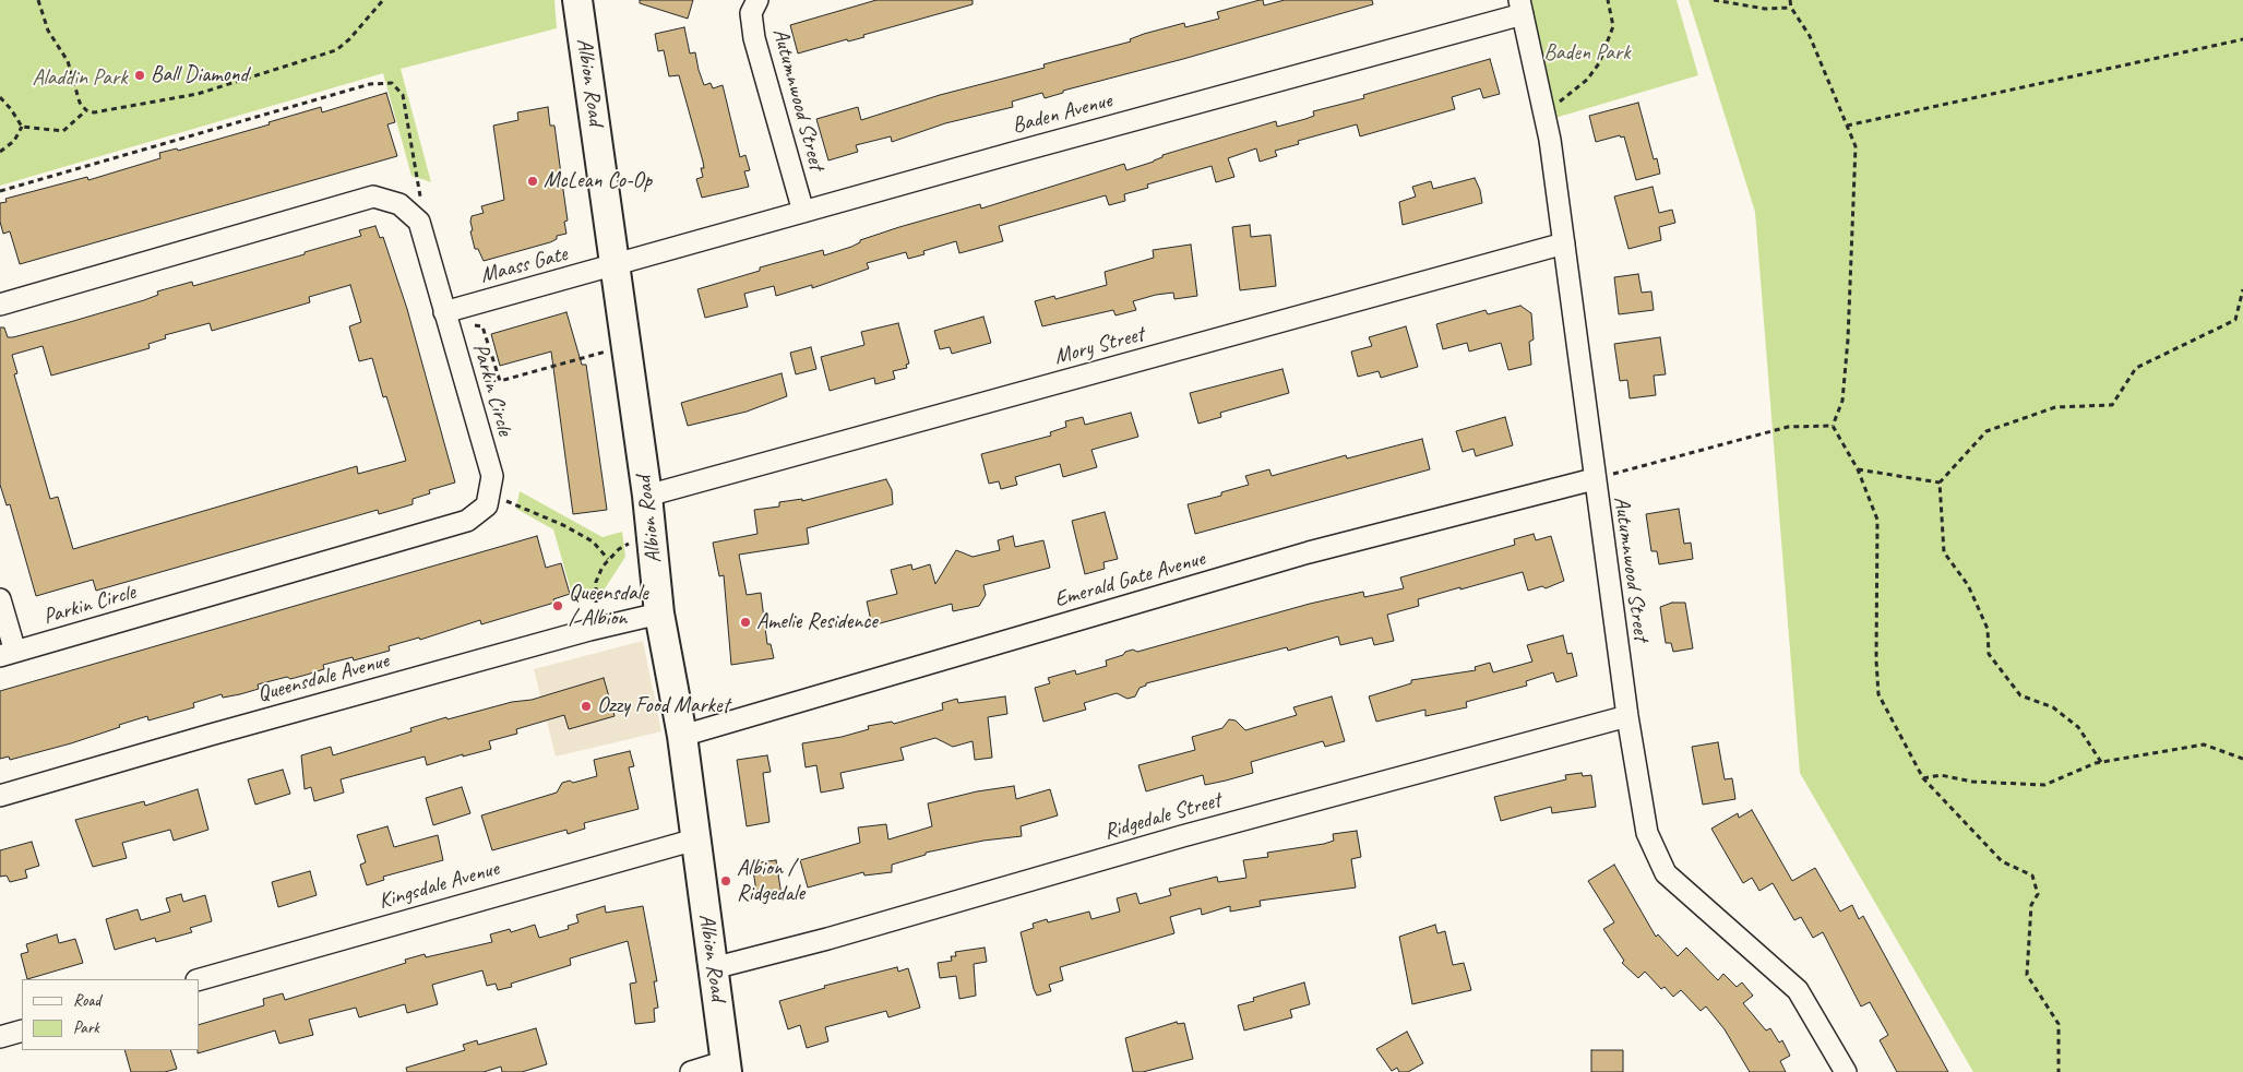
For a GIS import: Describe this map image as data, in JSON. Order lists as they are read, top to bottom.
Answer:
{
  "streets": {
    "street": [
      "Albion Road",
      "Autumnwood Street",
      "Baden Avenue",
      "Maass Gate",
      "Mory Street",
      "Parkin Circle",
      "Emerald Gate Avenue",
      "Queensdale Avenue",
      "Ridgedale Street",
      "Kingsdale Avenue"
    ]
  },
  "crossings": [
    ["Albion Road", "Baden Avenue"],
    ["Albion Road", "Maass Gate"],
    ["Albion Road", "Mory Street"],
    ["Albion Road", "Emerald Gate Avenue"],
    ["Albion Road", "Queensdale Avenue"],
    ["Albion Road", "Ridgedale Street"],
    ["Albion Road", "Kingsdale Avenue"],
    ["Autumnwood Street", "Baden Avenue"],
    ["Autumnwood Street", "Mory Street"],
    ["Autumnwood Street", "Emerald Gate Avenue"],
    ["Autumnwood Street", "Ridgedale Street"],
    ["Baden Avenue", "Maass Gate"],
    ["Maass Gate", "Parkin Circle"]
  ],
  "parks": ["Baden Park", "Aladdin Park"],
  "places": [
    "Ball Diamond",
    "McLean Co-Op",
    "Queensdale / Albion",
    "Amelie Residence",
    "Ozzy Food Market",
    "Albion / Ridgedale"
  ],
  "legend": ["Road", "Park"]
}
